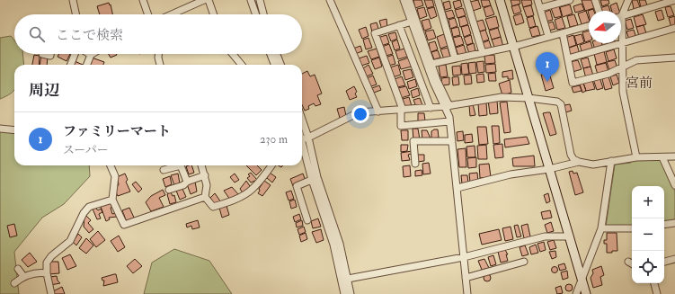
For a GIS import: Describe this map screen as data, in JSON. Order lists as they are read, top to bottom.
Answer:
{
  "districts": ["宮前"],
  "north": "left",
  "page": {
    "search": "ここで検索",
    "pins": "1",
    "heading": "周辺",
    "list": [
      {
        "mark": "1",
        "name": "ファミリーマート",
        "note": "スーパー",
        "value": "230 m"
      }
    ],
    "map_buttons": ["+", "−"]
  }
}
